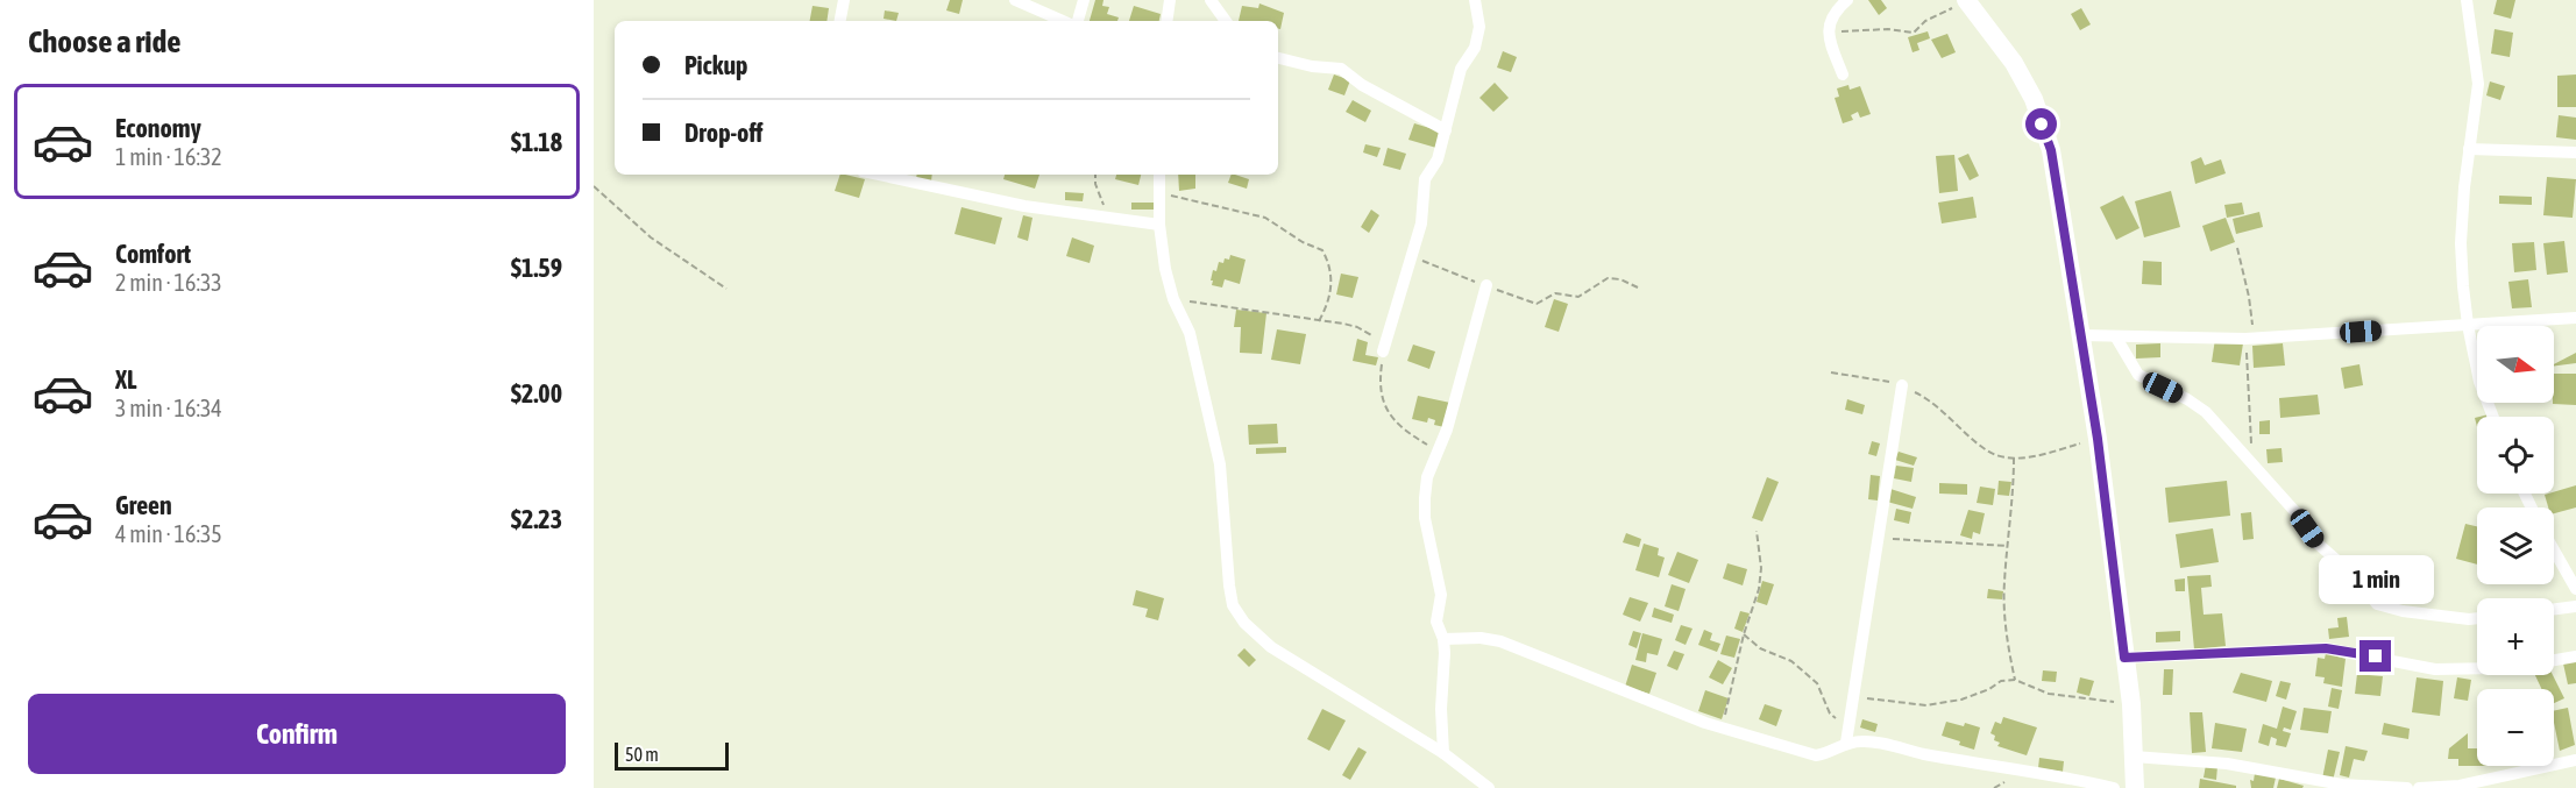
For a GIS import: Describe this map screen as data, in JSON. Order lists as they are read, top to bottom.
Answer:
{
  "scale_bar": "50 m",
  "north": "right",
  "page": {
    "heading": "Choose a ride",
    "banner": ["Pickup", "Drop-off"],
    "list": [
      {
        "name": "Economy",
        "note": "1 min · 16:32",
        "value": "$1.18"
      },
      {
        "name": "Comfort",
        "note": "2 min · 16:33",
        "value": "$1.59"
      },
      {
        "name": "XL",
        "note": "3 min · 16:34",
        "value": "$2.00"
      },
      {
        "name": "Green",
        "note": "4 min · 16:35",
        "value": "$2.23"
      }
    ],
    "map_buttons": ["+", "−"],
    "bubble": "1 min",
    "buttons": "Confirm",
    "scale": "50 m"
  }
}
